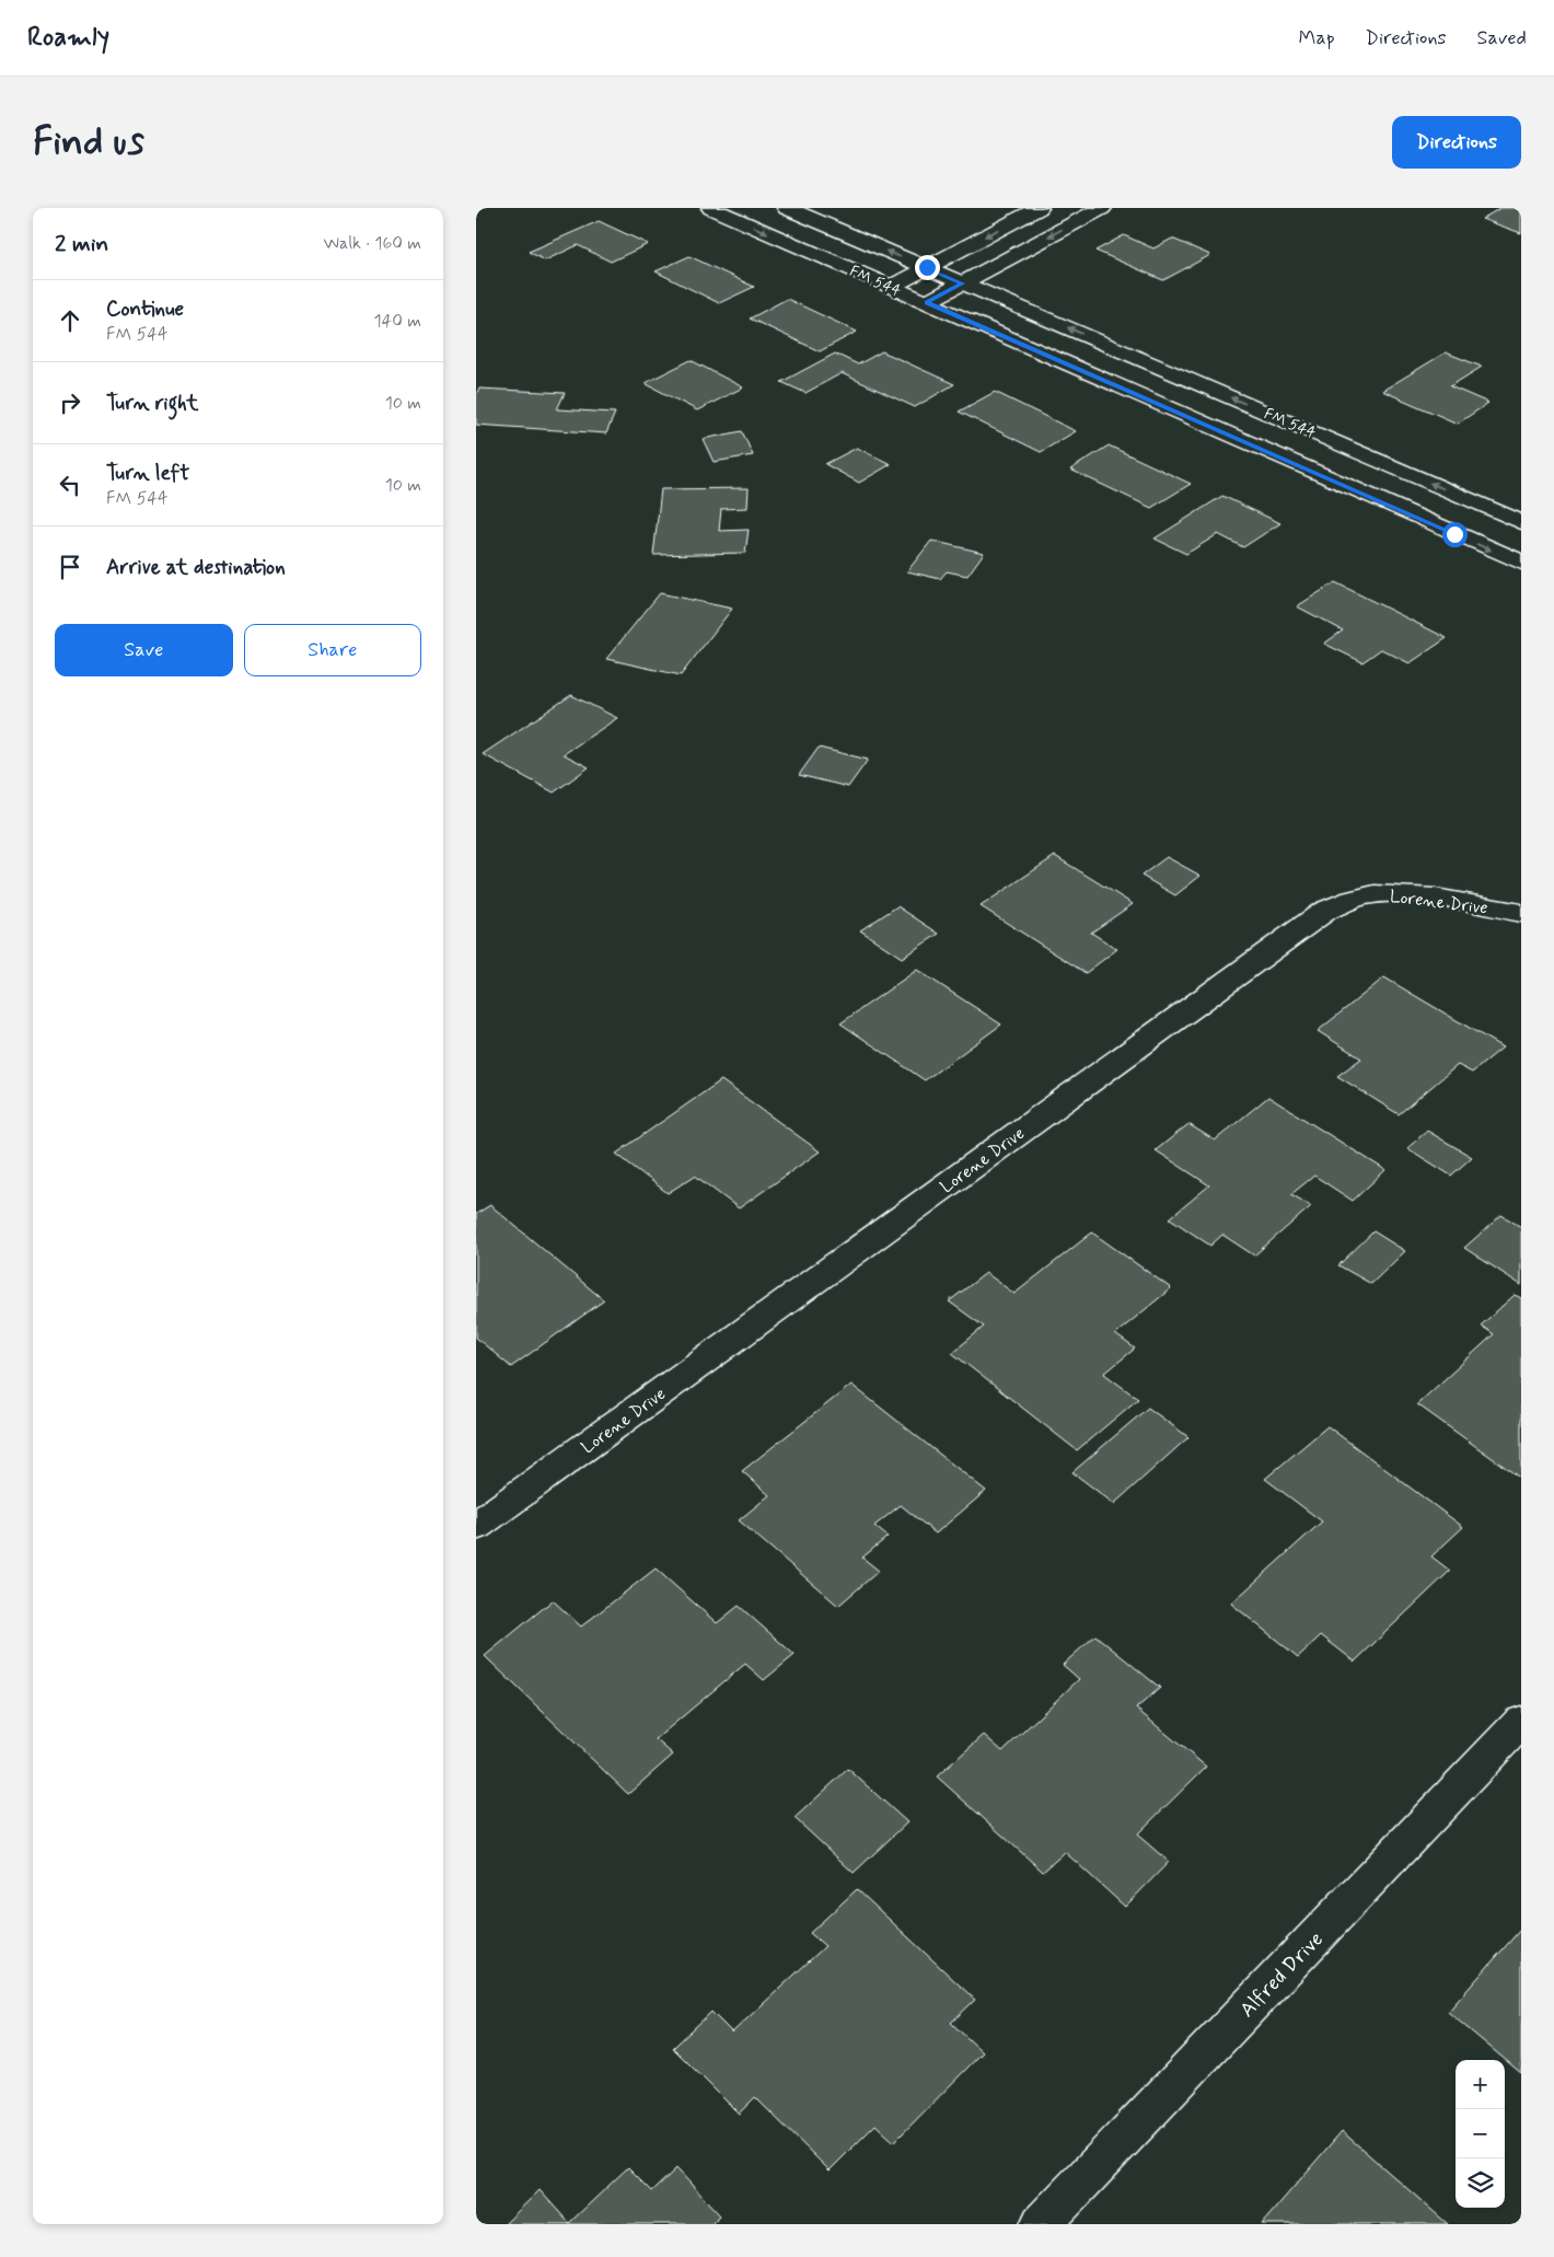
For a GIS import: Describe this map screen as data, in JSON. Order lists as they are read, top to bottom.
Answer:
{
  "streets": {
    "main road": ["FM 544", "Lorene Drive", "Alfred Drive"]
  },
  "page": {
    "header": "Roamly",
    "nav": ["Map", "Directions", "Saved"],
    "buttons": [
      "Directions",
      ["Save", "Share"]
    ],
    "title": "Find us",
    "heading": ["2 min", "Walk · 160 m"],
    "list": [
      ["Continue", "FM 544", "140 m"],
      ["Turn right", "10 m"],
      ["Turn left", "FM 544", "10 m"],
      "Arrive at destination"
    ],
    "map_buttons": ["+", "−"]
  }
}
